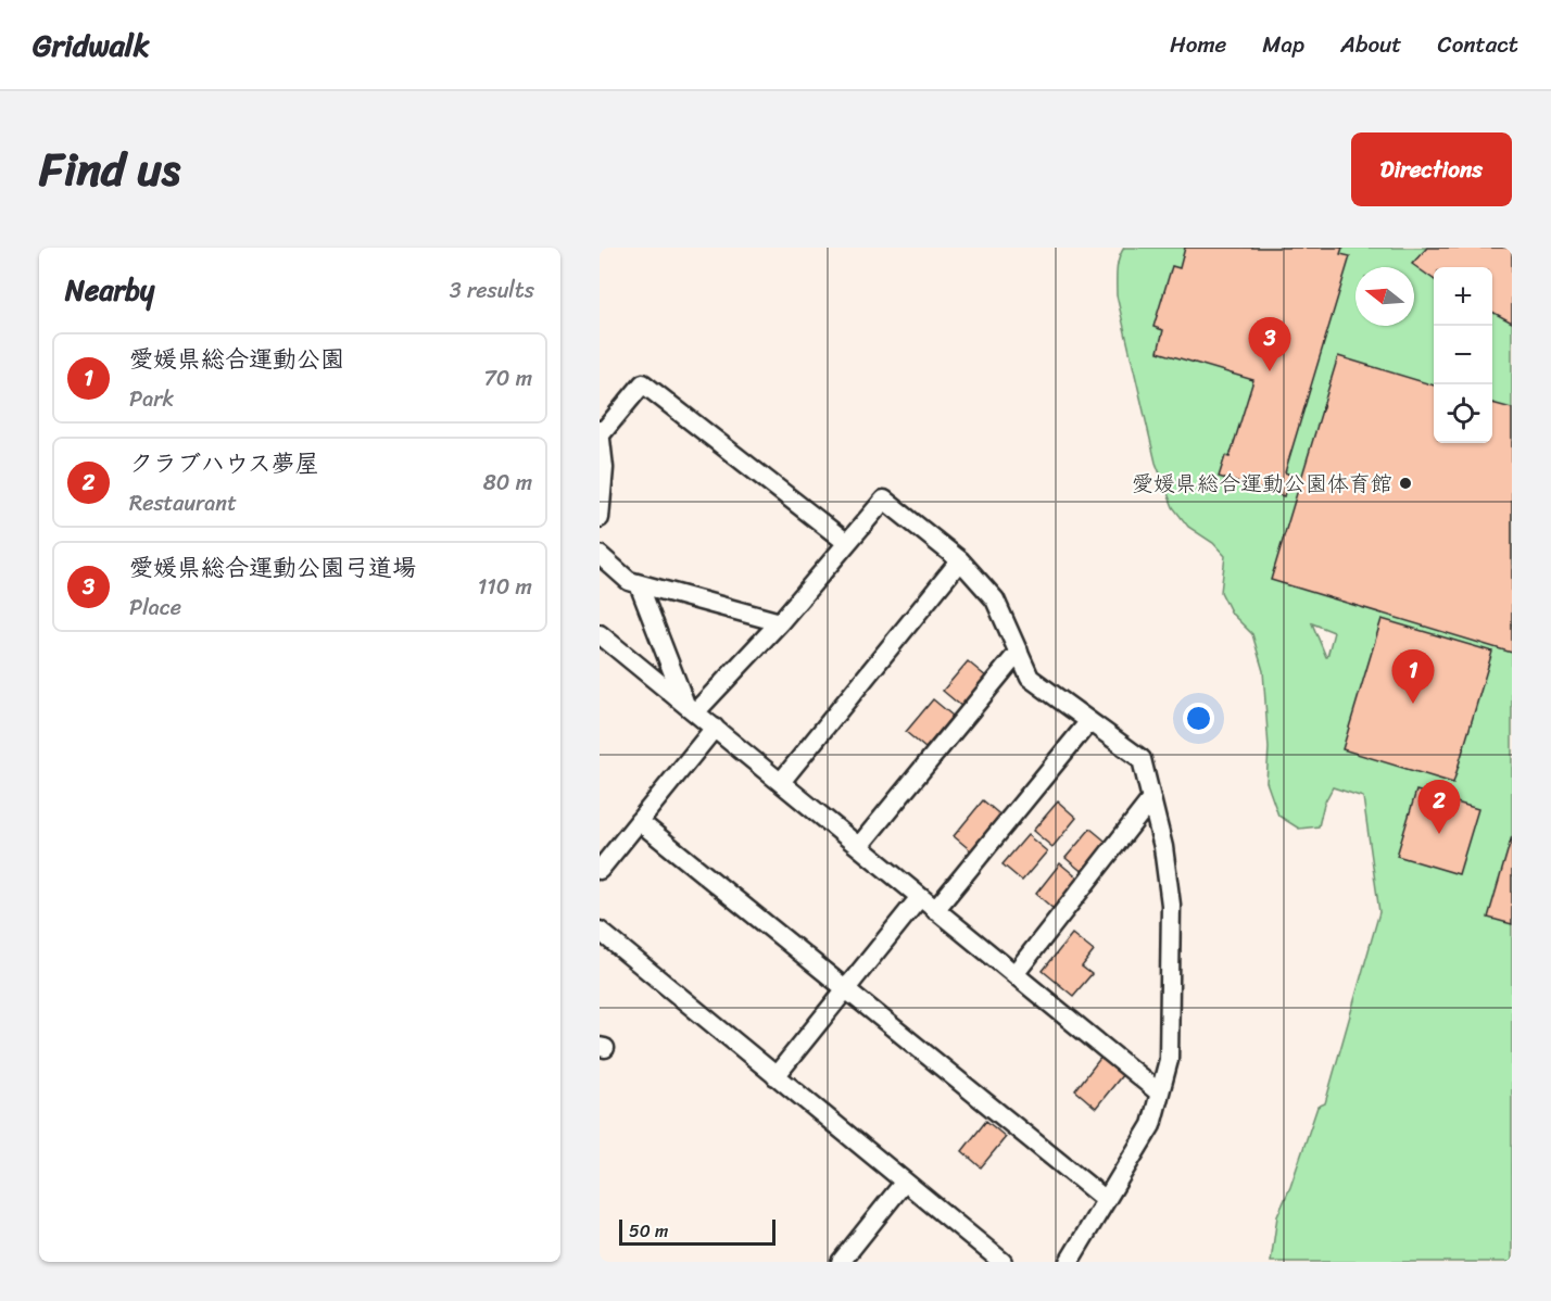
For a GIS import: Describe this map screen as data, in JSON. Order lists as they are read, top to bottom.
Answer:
{
  "places": ["愛媛県総合運動公園体育館"],
  "scale_bar": "50 m",
  "north": "left",
  "page": {
    "header": "Gridwalk",
    "nav": [
      "Home",
      "Map",
      "About",
      "Contact"
    ],
    "title": "Find us",
    "buttons": "Directions",
    "heading": ["Nearby", "3 results"],
    "map_buttons": ["+", "−"],
    "pins": ["3", "1", "2"],
    "list": [
      {
        "mark": "1",
        "name": "愛媛県総合運動公園",
        "note": "Park",
        "value": "70 m"
      },
      {
        "mark": "2",
        "name": "クラブハウス夢屋",
        "note": "Restaurant",
        "value": "80 m"
      },
      {
        "mark": "3",
        "name": "愛媛県総合運動公園弓道場",
        "note": "Place",
        "value": "110 m"
      }
    ],
    "scale": "50 m"
  }
}
